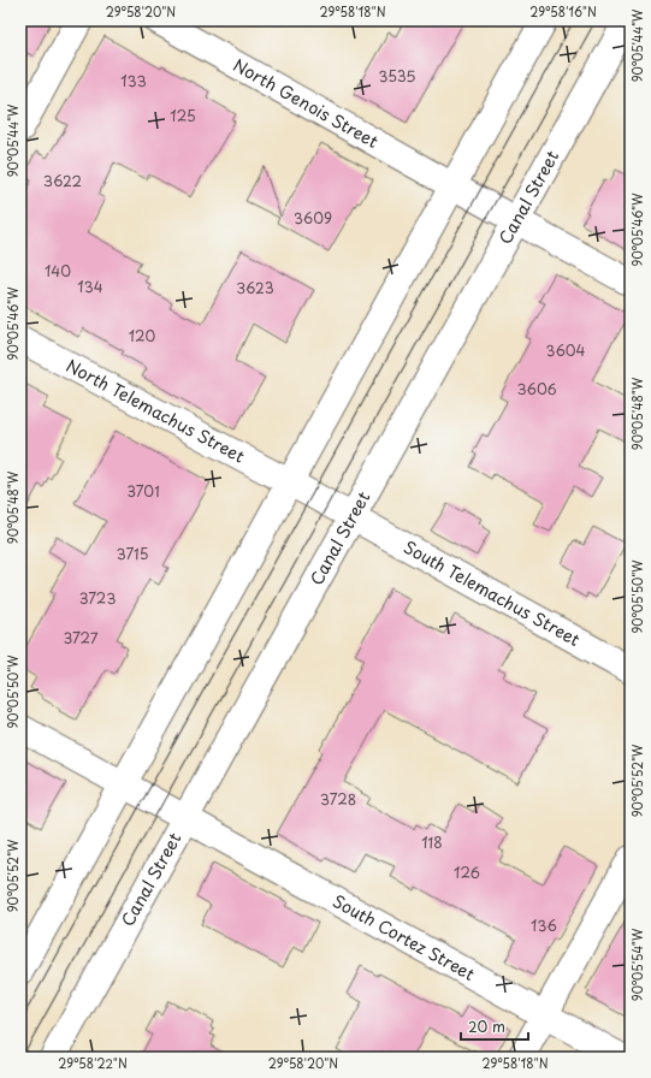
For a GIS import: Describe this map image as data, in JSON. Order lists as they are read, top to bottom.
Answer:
{
  "streets": {
    "street": [
      "North Genois Street",
      "Canal Street",
      "North Telemachus Street",
      "South Telemachus Street",
      "South Cortez Street"
    ]
  },
  "crossings": [
    ["North Genois Street", "Canal Street"],
    ["Canal Street", "North Telemachus Street"],
    ["Canal Street", "South Telemachus Street"],
    ["Canal Street", "South Cortez Street"],
    ["North Telemachus Street", "South Telemachus Street"]
  ],
  "house_numbers": [
    "3535",
    "133",
    "125",
    "3622",
    "3609",
    "140",
    "134",
    "3623",
    "120",
    "3604",
    "3606",
    "3701",
    "3715",
    "3723",
    "3727",
    "3728",
    "118",
    "126",
    "136"
  ],
  "scale_bar": "20 m",
  "coordinates": [
    "29°58'20\"N",
    "29°58'18\"N",
    "29°58'16\"N",
    "90°05'44\"W",
    "90°05'46\"W",
    "90°05'48\"W",
    "90°05'50\"W",
    "90°05'52\"W",
    "90°05'54\"W",
    "29°58'22\"N"
  ]
}
